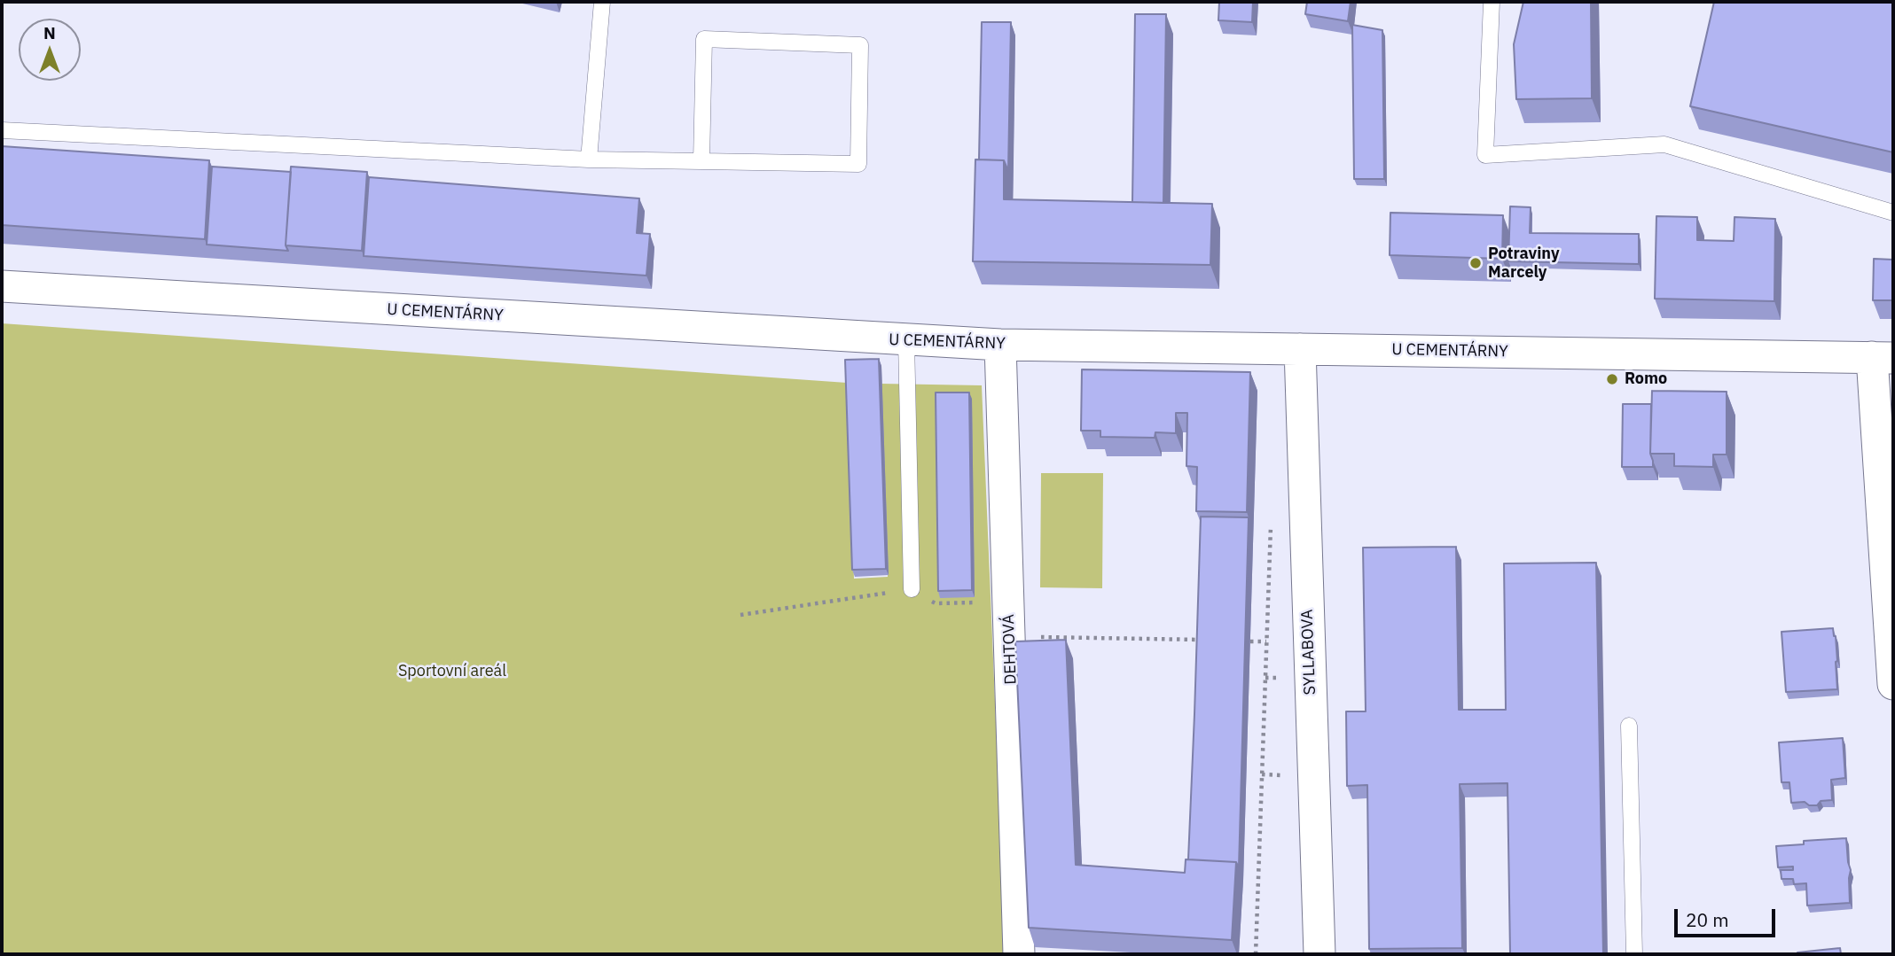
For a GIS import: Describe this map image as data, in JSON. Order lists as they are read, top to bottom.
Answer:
{
  "streets": {
    "street": ["U CEMENTÁRNY", "DEHTOVÁ", "SYLLABOVA"]
  },
  "crossings": [
    ["U CEMENTÁRNY", "DEHTOVÁ"],
    ["U CEMENTÁRNY", "SYLLABOVA"]
  ],
  "parks": ["Sportovní areál"],
  "places": ["Potraviny Marcely", "Romo"],
  "scale_bar": "20 m",
  "north": "top"
}
